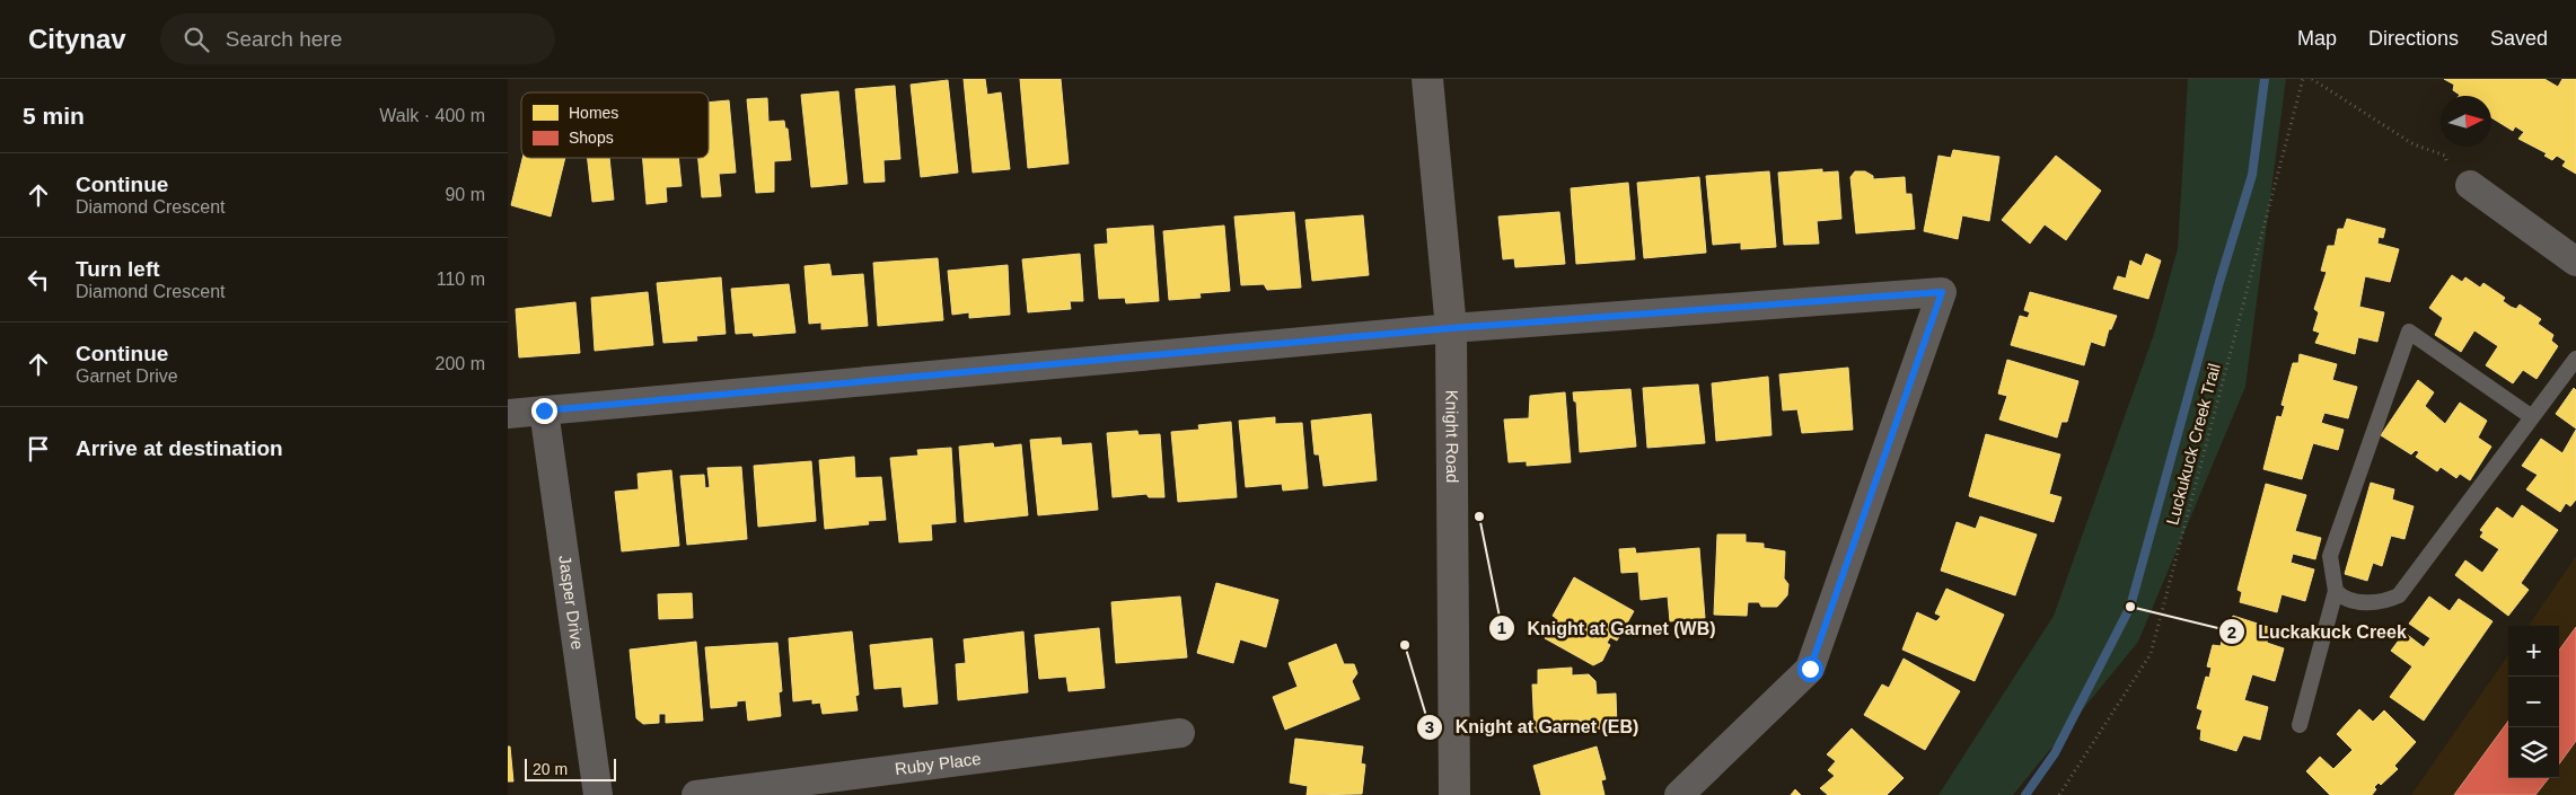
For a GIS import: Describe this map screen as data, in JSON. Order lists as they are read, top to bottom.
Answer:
{
  "streets": {
    "street": ["Knight Road", "Jasper Drive", "Ruby Place"],
    "path": ["Luckukuck Creek Trail"]
  },
  "places": ["Knight at Garnet (WB)", "Luckakuck Creek", "Knight at Garnet (EB)"],
  "legend": ["Homes", "Shops"],
  "scale_bar": "20 m",
  "north": "right",
  "page": {
    "header": "Citynav",
    "search": "Search here",
    "nav": ["Map", "Directions", "Saved"],
    "heading": ["5 min", "Walk · 400 m"],
    "list": [
      ["Continue", "Diamond Crescent", "90 m"],
      ["Turn left", "Diamond Crescent", "110 m"],
      ["Continue", "Garnet Drive", "200 m"],
      "Arrive at destination"
    ],
    "map_buttons": ["+", "−"],
    "scale": "20 m"
  }
}
